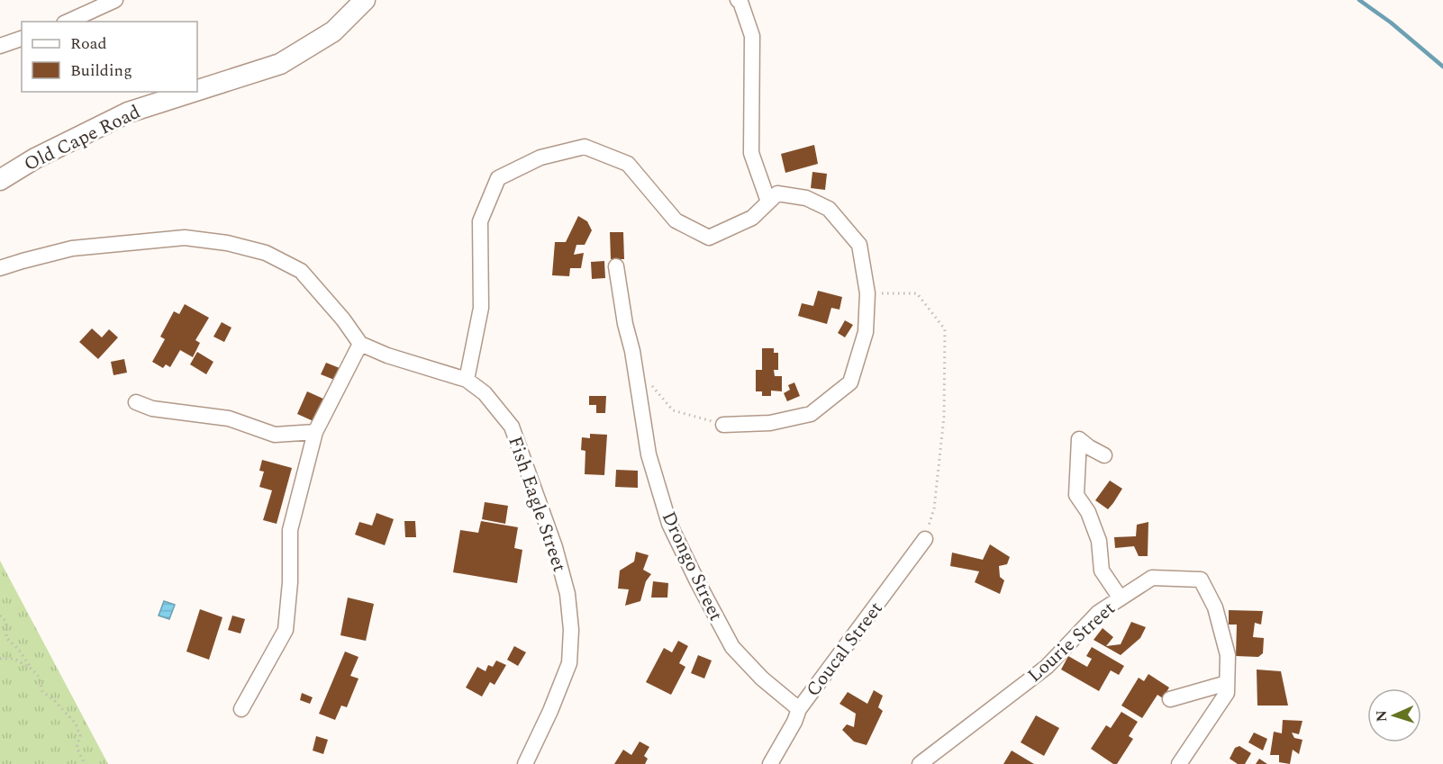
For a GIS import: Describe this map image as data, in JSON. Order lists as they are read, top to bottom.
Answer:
{
  "streets": {
    "street": [
      "Old Cape Road",
      "Fish Eagle Street",
      "Drongo Street",
      "Lourie Street",
      "Coucal Street"
    ]
  },
  "crossings": [
    ["Drongo Street", "Coucal Street"]
  ],
  "legend": ["Road", "Building"],
  "north": "left"
}
